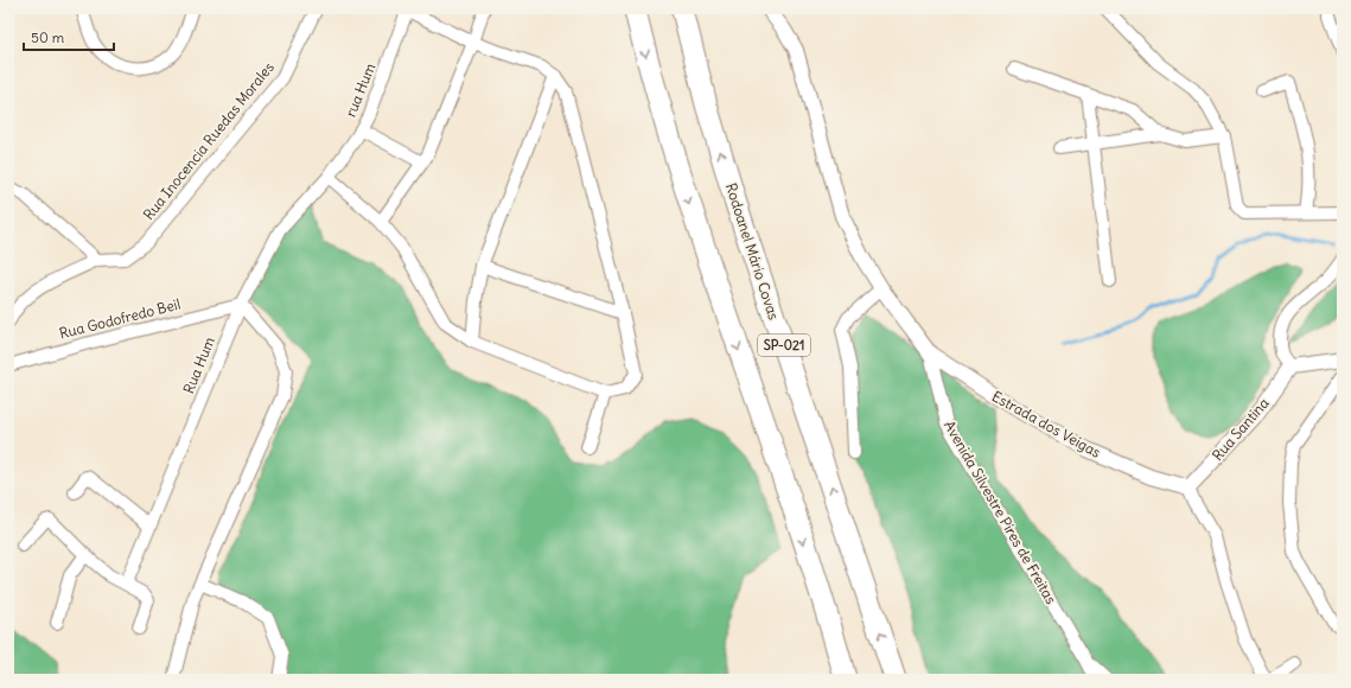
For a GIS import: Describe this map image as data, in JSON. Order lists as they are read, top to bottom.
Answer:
{
  "streets": {
    "highway": ["Rodoanel Mário Covas", "SP-021"],
    "street": [
      "rua Hum",
      "Rua Inocencia Ruedas Morales",
      "Rua Godofredo Beil",
      "Rua Hum",
      "Estrada dos Veigas",
      "Rua Santina",
      "Avenida Silvestre Pires de Freitas"
    ]
  },
  "crossings": [
    ["rua Hum", "Rua Hum"],
    ["Rua Godofredo Beil", "Rua Hum"],
    ["Estrada dos Veigas", "Rua Santina"],
    ["Estrada dos Veigas", "Avenida Silvestre Pires de Freitas"]
  ],
  "scale_bar": "50 m"
}
